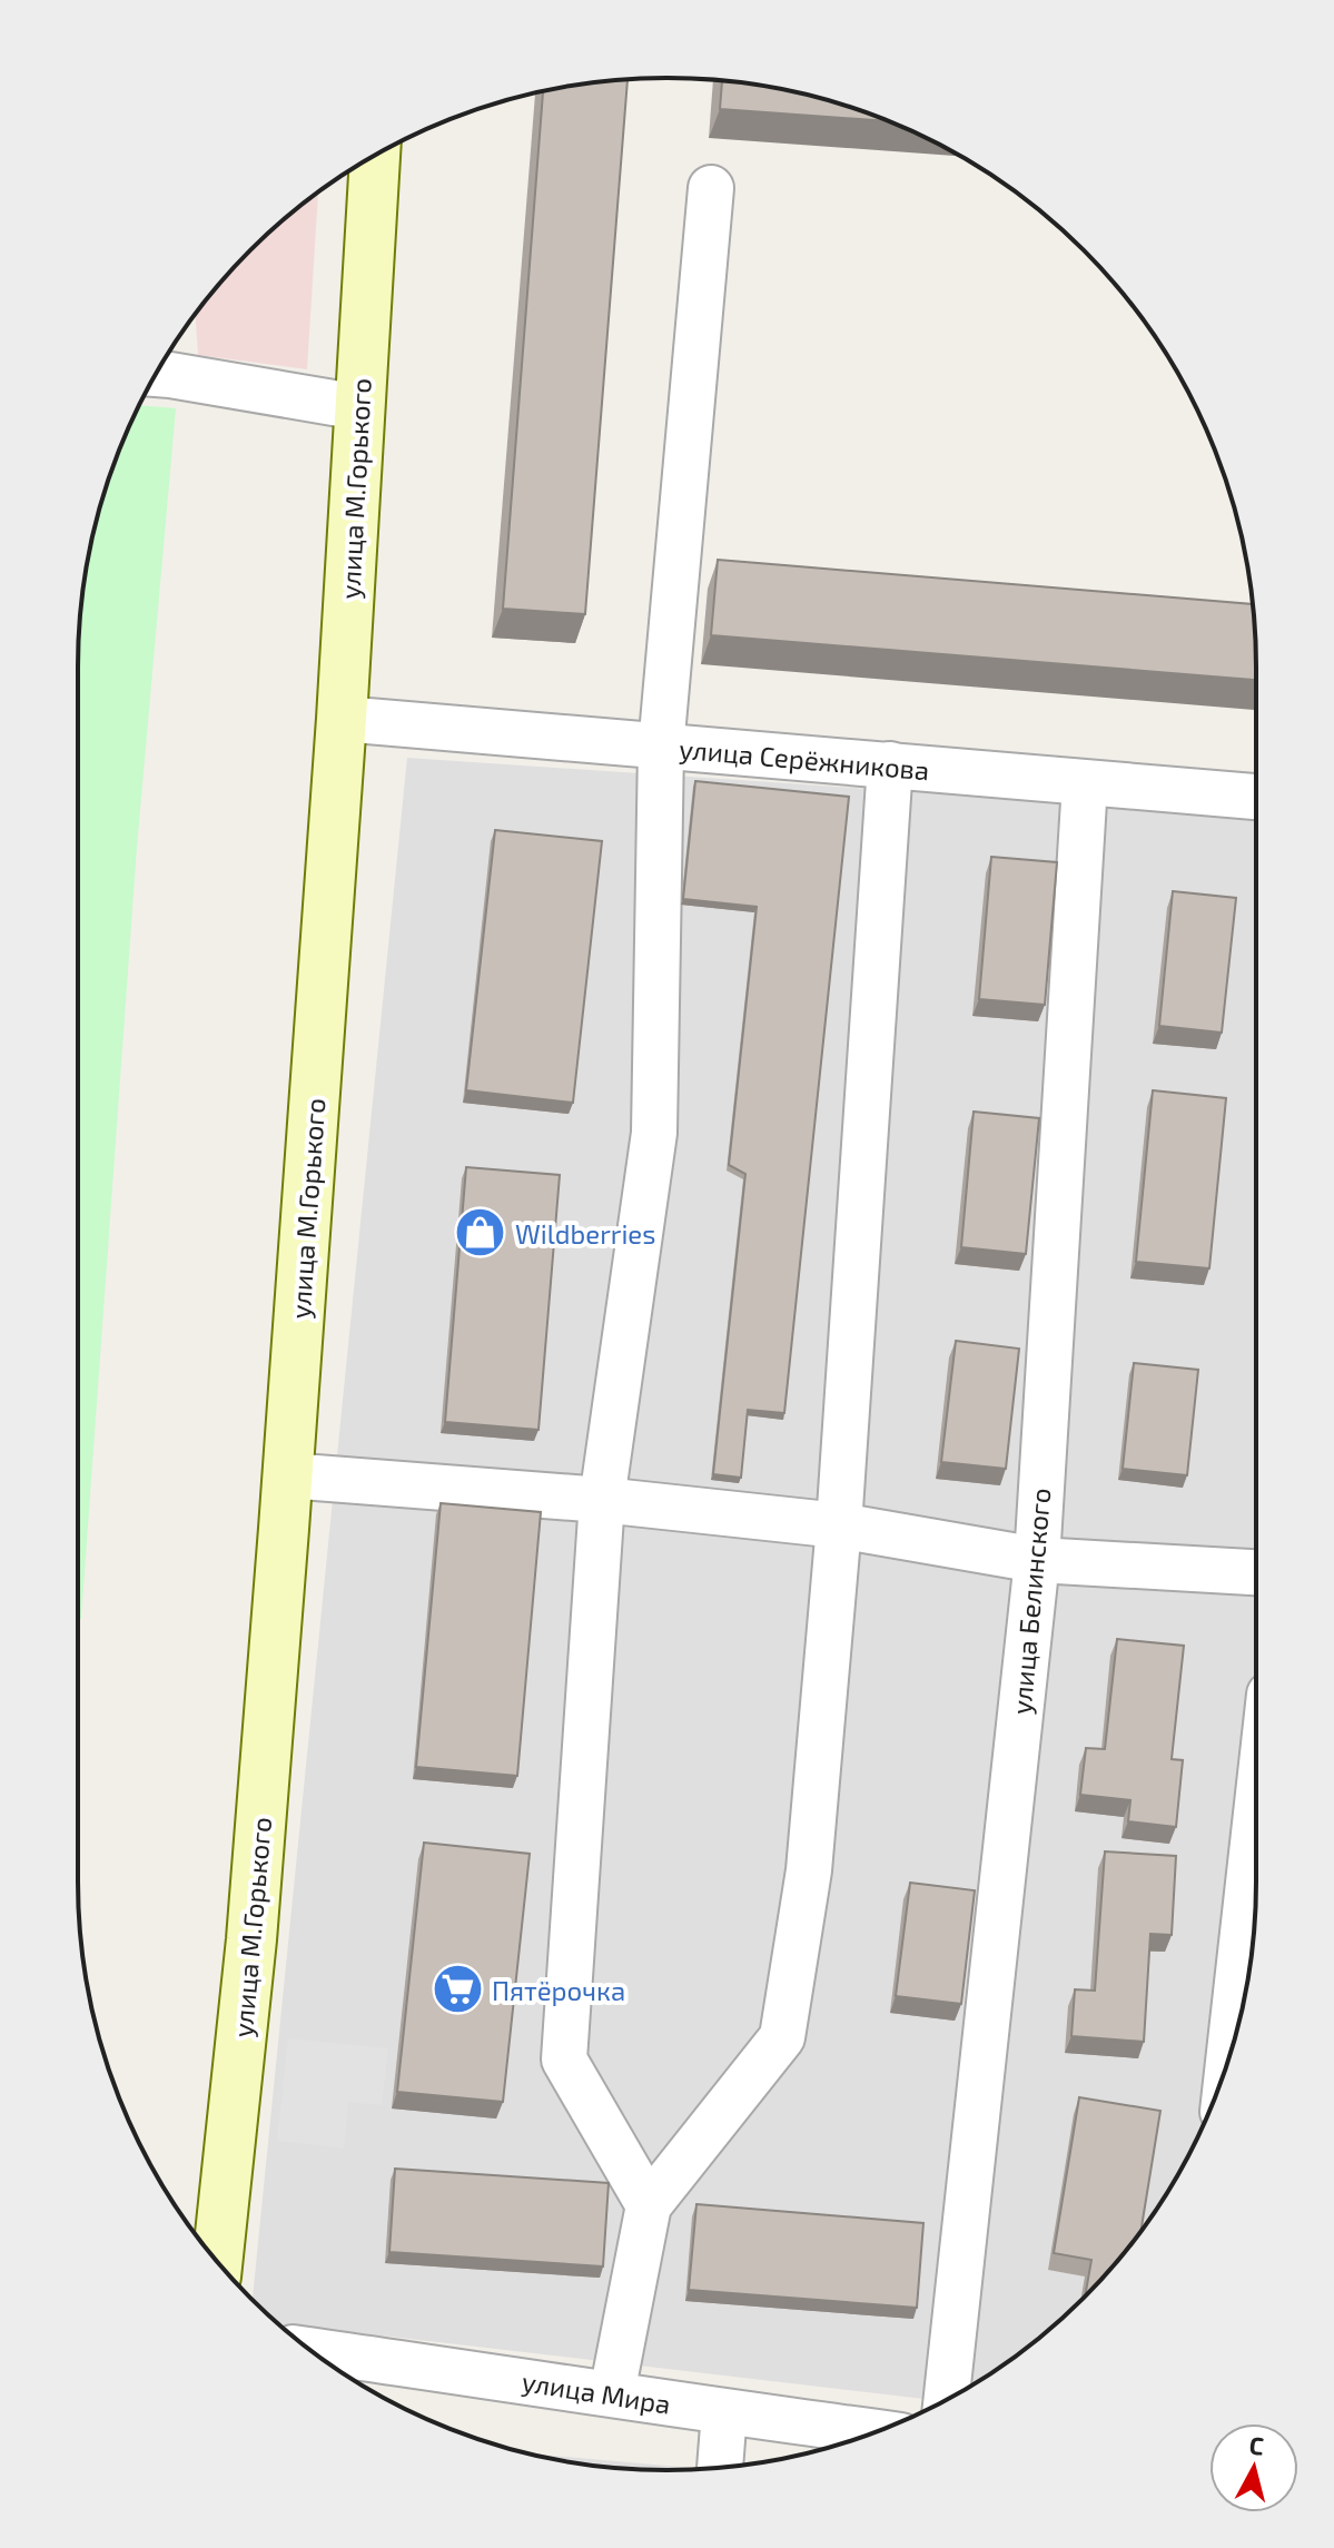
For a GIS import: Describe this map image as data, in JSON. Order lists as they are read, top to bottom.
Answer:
{
  "streets": {
    "main road": ["улица М.Горького"],
    "street": ["улица Серёжникова", "улица Белинского", "улица Мира"]
  },
  "crossings": [
    ["улица М.Горького", "улица Серёжникова"],
    ["улица Серёжникова", "улица Белинского"]
  ],
  "places": {
    "shop": ["Wildberries"],
    "supermarket": ["Пятёрочка"]
  },
  "north": "top"
}
